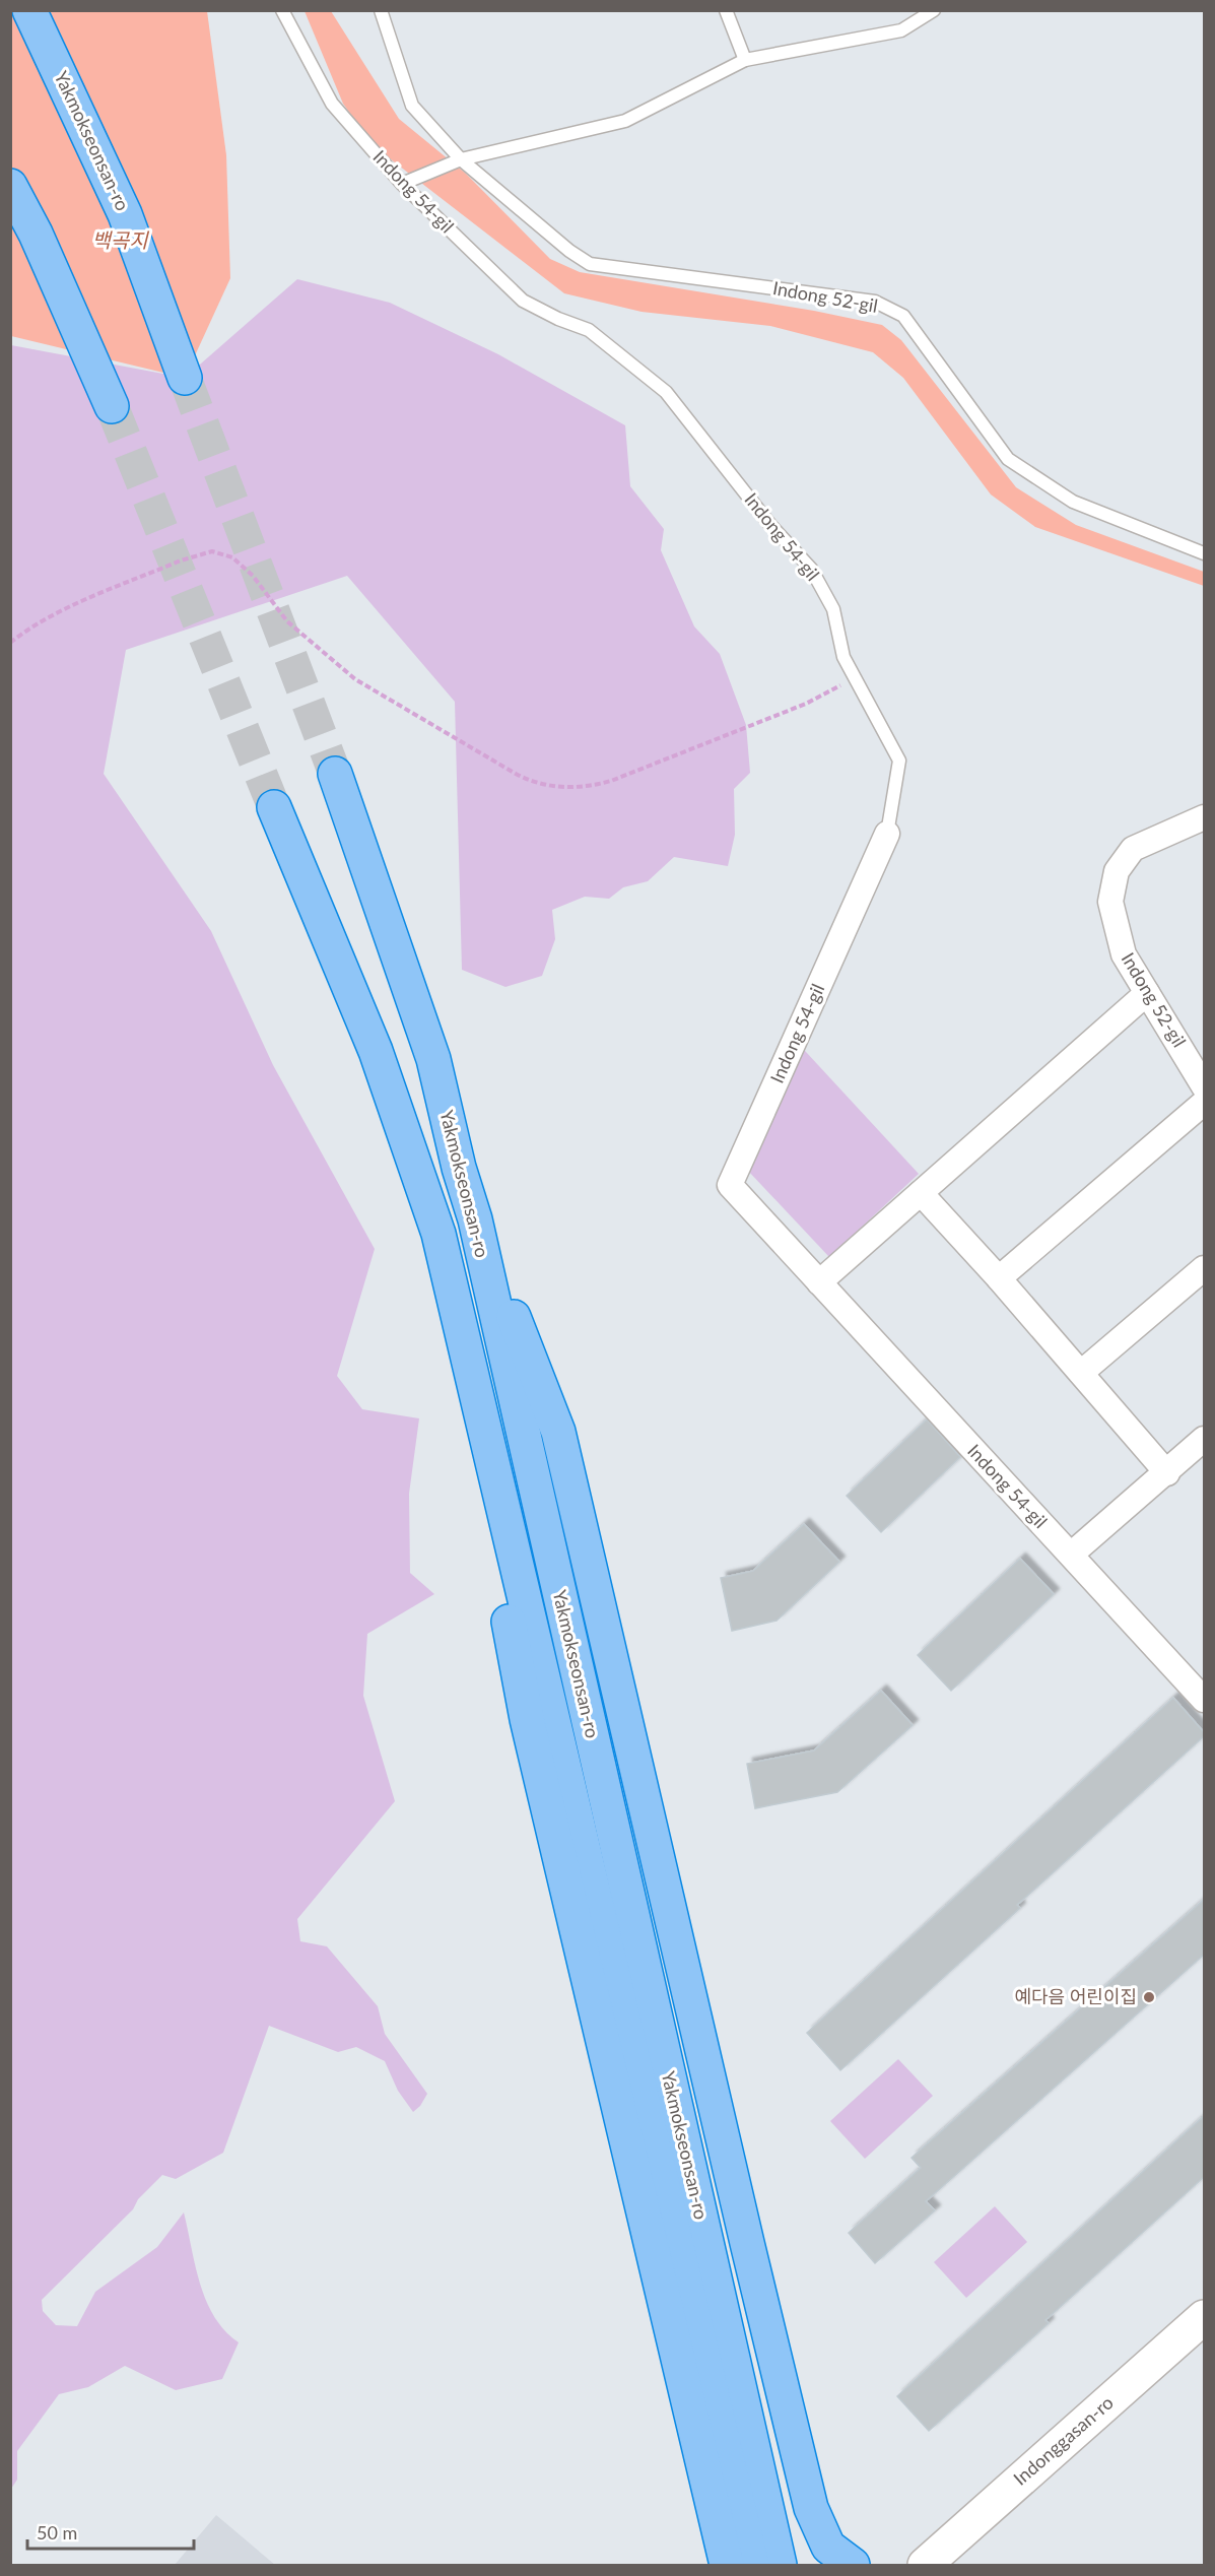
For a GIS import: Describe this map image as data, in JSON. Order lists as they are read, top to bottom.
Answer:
{
  "streets": {
    "highway": ["Yakmokseonsan-ro"],
    "main road": ["Indonggasan-ro"],
    "street": ["Indong 54-gil", "Indong 52-gil"]
  },
  "water": ["백곡지"],
  "places": ["예다음 어린이집"],
  "scale_bar": "50 m"
}
